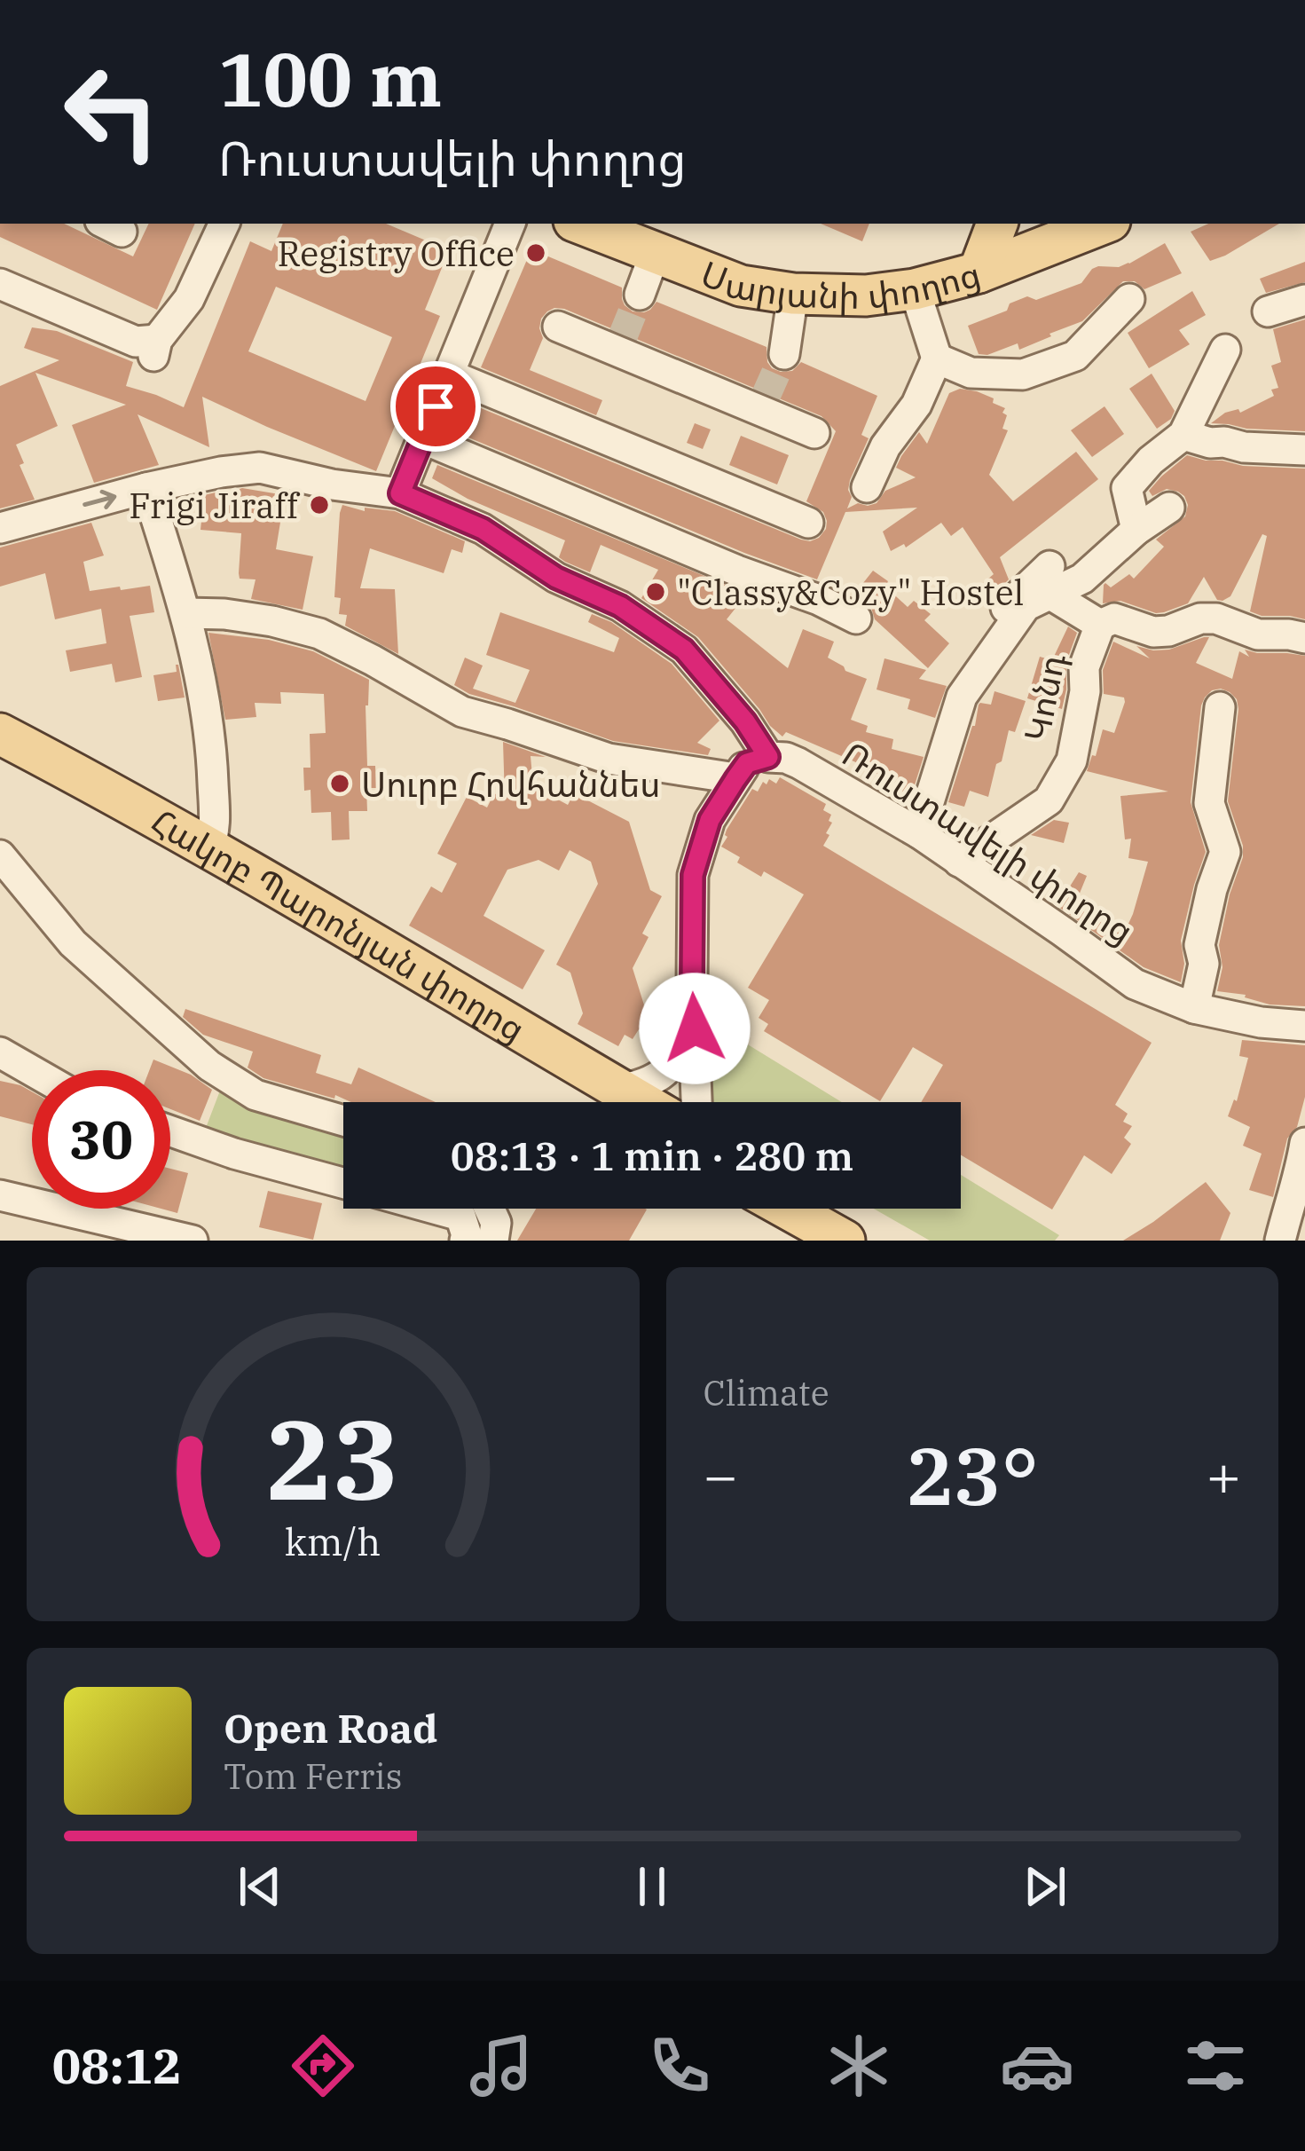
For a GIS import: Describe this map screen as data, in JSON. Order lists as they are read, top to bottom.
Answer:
{
  "streets": {
    "main road": ["Սարյանի փողոց", "Հակոբ Պարոնյան փողոց"],
    "street": ["Կոնդ", "Ռուստավելի փողոց"]
  },
  "crossings": [
    ["Կոնդ", "Ռուստավելի փողոց"]
  ],
  "places": [
    "Registry Office",
    "Frigi Jiraff",
    "\"Classy&Cozy\" Hostel",
    "Սուրբ Հովհաննես"
  ],
  "page": {
    "turn": ["100 m", "Ռուստավելի փողոց"],
    "limit": "30",
    "trip": "08:13 · 1 min · 280 m",
    "tile": "Climate",
    "heat": ["−", "23°", "+"],
    "song": ["Open Road", "Tom Ferris"],
    "tabs": "08:12",
    "gauge": ["23", "km/h"]
  }
}
